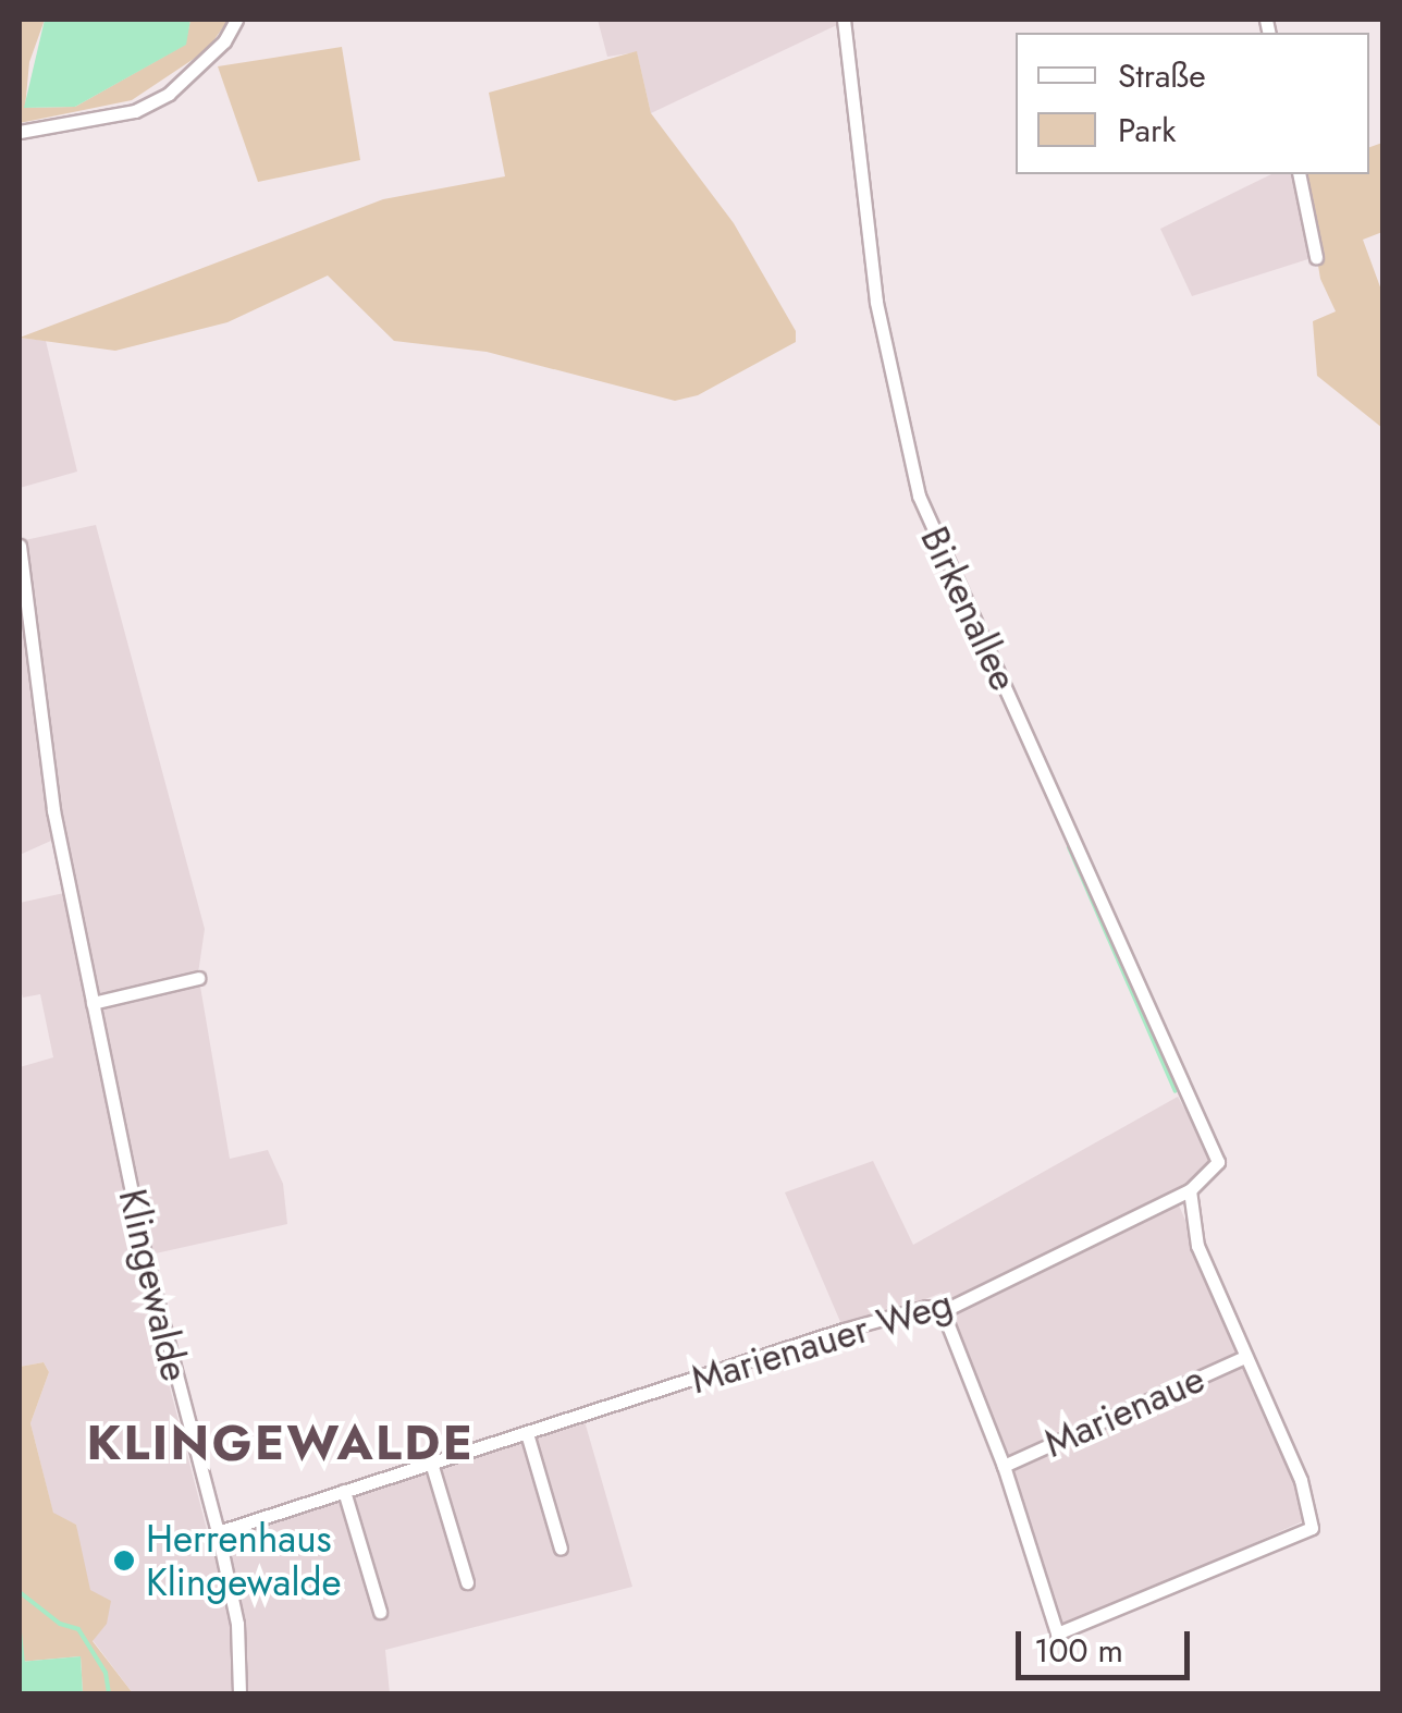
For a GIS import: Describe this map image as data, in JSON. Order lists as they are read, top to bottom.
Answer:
{
  "streets": {
    "street": [
      "Birkenallee",
      "Klingewalde",
      "Marienauer Weg",
      "Marienaue"
    ]
  },
  "crossings": [
    ["Birkenallee", "Marienauer Weg"],
    ["Klingewalde", "Marienauer Weg"],
    ["Marienauer Weg", "Marienaue"]
  ],
  "districts": ["KLINGEWALDE"],
  "places": ["Herrenhaus Klingewalde"],
  "legend": ["Straße", "Park"],
  "scale_bar": "100 m"
}
